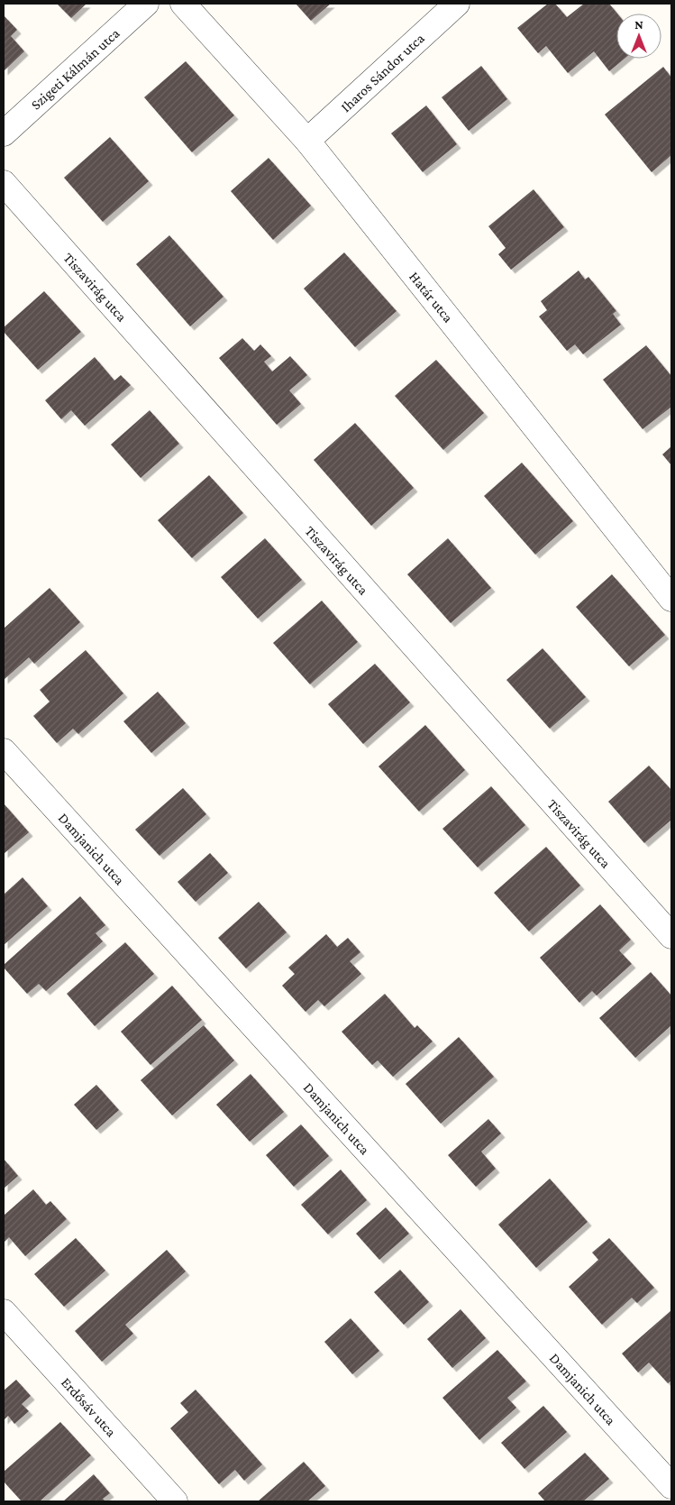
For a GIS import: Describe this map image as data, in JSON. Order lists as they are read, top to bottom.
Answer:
{
  "streets": {
    "street": [
      "Szigeti Kálmán utca",
      "Iharos Sándor utca",
      "Tiszavirág utca",
      "Határ utca",
      "Damjanich utca",
      "Erdősáv utca"
    ]
  },
  "crossings": [
    ["Iharos Sándor utca", "Határ utca"]
  ],
  "north": "top"
}
